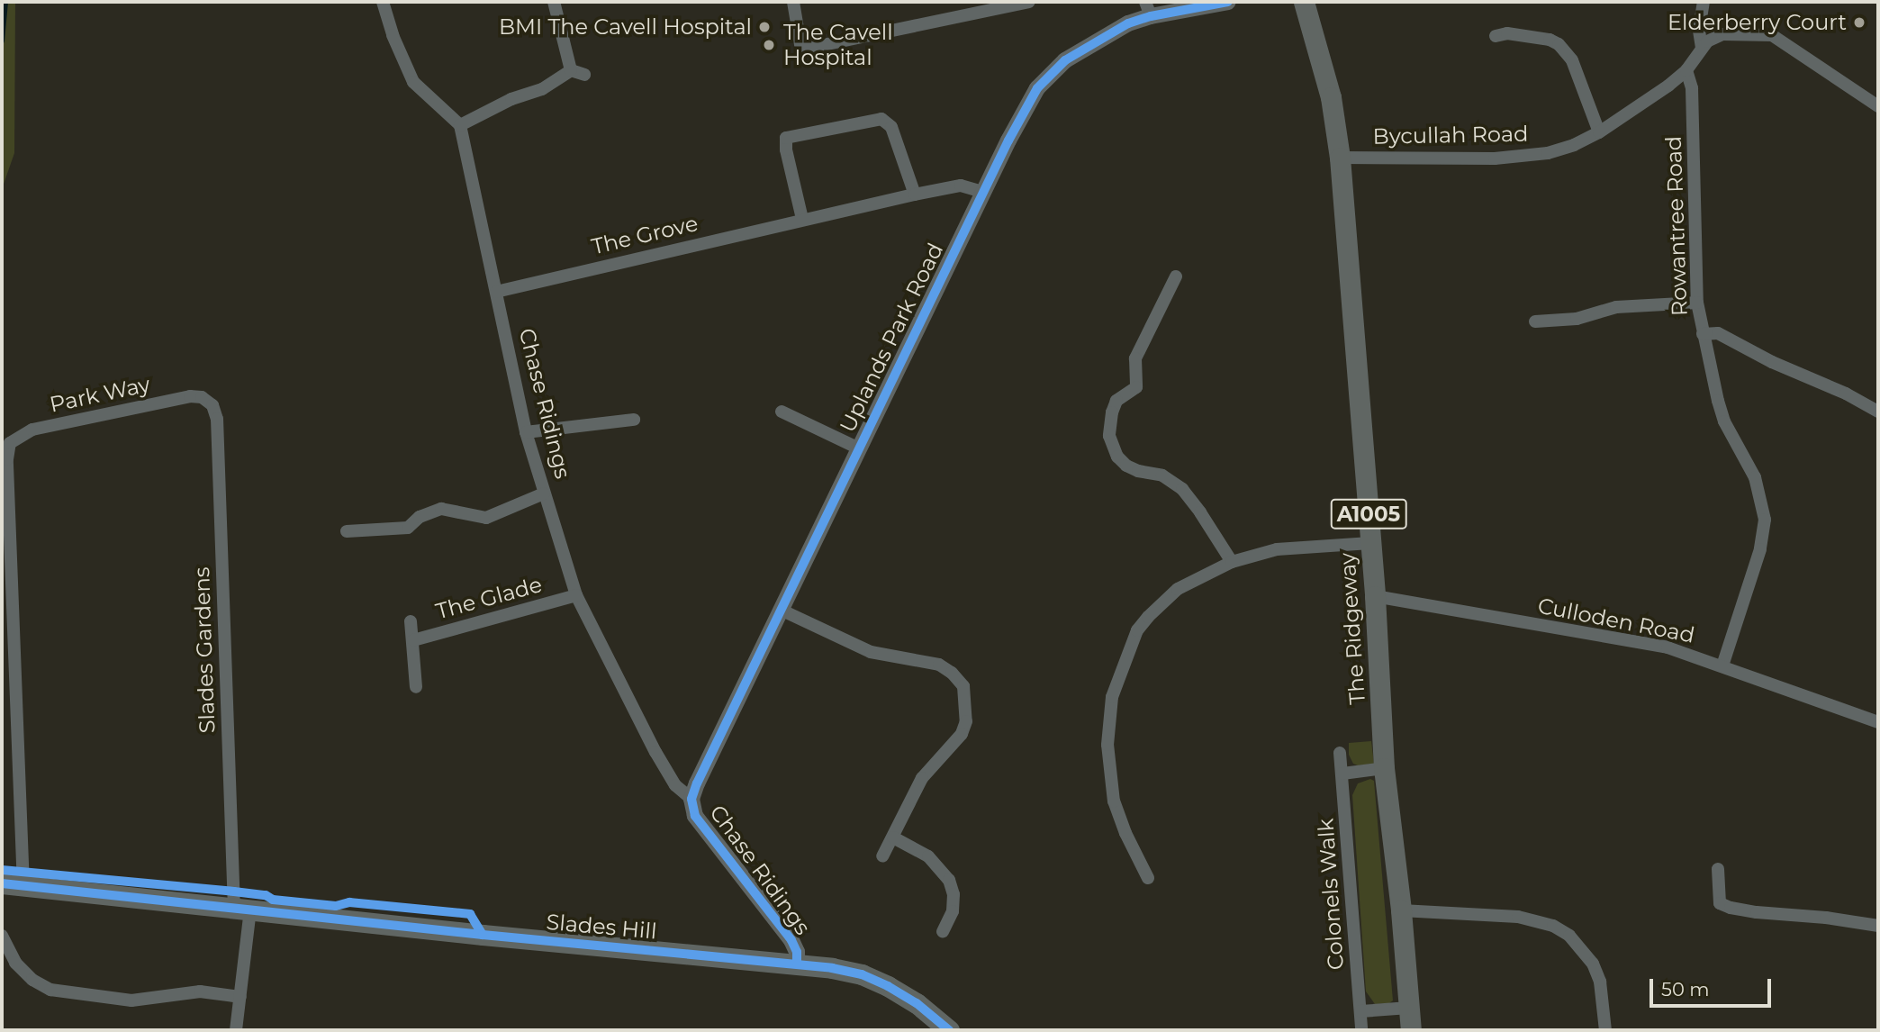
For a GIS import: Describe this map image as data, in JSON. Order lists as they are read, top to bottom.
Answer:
{
  "streets": {
    "main road": ["A1005", "The Ridgeway", "Slades Hill"],
    "street": [
      "Bycullah Road",
      "Rowantree Road",
      "The Grove",
      "Uplands Park Road",
      "Park Way",
      "Chase Ridings",
      "The Glade",
      "Culloden Road",
      "Slades Gardens",
      "Colonels Walk"
    ]
  },
  "crossings": [
    ["Bycullah Road", "Rowantree Road"],
    ["Bycullah Road", "The Ridgeway"],
    ["Rowantree Road", "Culloden Road"],
    ["The Grove", "Uplands Park Road"],
    ["The Grove", "Chase Ridings"],
    ["Uplands Park Road", "Chase Ridings"],
    ["Park Way", "Slades Gardens"],
    ["Park Way", "Slades Hill"],
    ["Chase Ridings", "The Glade"],
    ["Chase Ridings", "Slades Hill"],
    ["Culloden Road", "The Ridgeway"],
    ["Slades Gardens", "Slades Hill"]
  ],
  "places": ["Elderberry Court", "BMI The Cavell Hospital", "The Cavell Hospital"],
  "scale_bar": "50 m"
}
